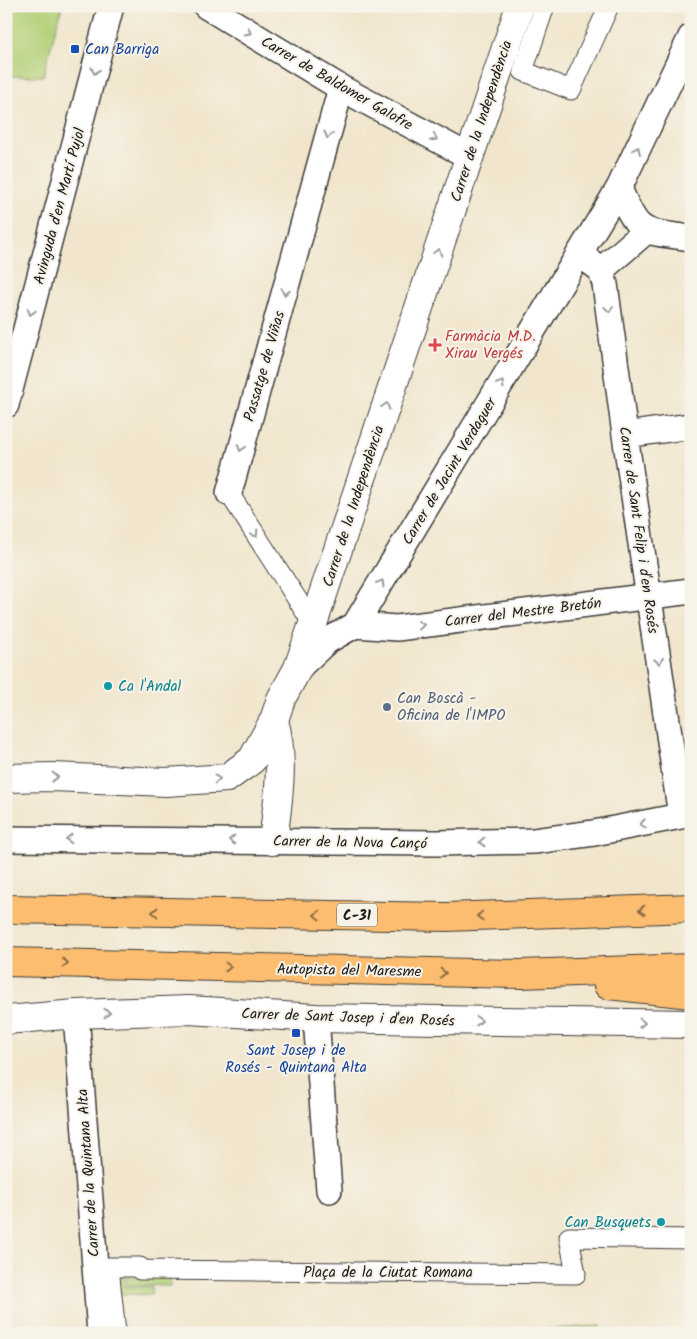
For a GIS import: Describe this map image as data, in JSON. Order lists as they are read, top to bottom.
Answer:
{
  "streets": {
    "highway": ["C-31", "Autopista del Maresme"],
    "street": [
      "Carrer de Baldomer Galofre",
      "Carrer de la Independència",
      "Avinguda d'en Martí Pujol",
      "Passatge de Viñas",
      "Carrer de Jacint Verdaguer",
      "Carrer de Sant Felip i d'en Rosés",
      "Carrer del Mestre Bretón",
      "Carrer de la Nova Cançó",
      "Carrer de Sant Josep i d'en Rosés",
      "Carrer de la Quintana Alta",
      "Plaça de la Ciutat Romana"
    ]
  },
  "crossings": [
    ["Carrer de Baldomer Galofre", "Carrer de la Independència"],
    ["Carrer de Baldomer Galofre", "Passatge de Viñas"],
    ["Carrer de la Independència", "Passatge de Viñas"],
    ["Carrer de la Independència", "Carrer de Jacint Verdaguer"],
    ["Carrer de Jacint Verdaguer", "Carrer del Mestre Bretón"],
    ["Carrer de Sant Felip i d'en Rosés", "Carrer del Mestre Bretón"],
    ["Carrer de Sant Felip i d'en Rosés", "Carrer de la Nova Cançó"],
    ["Carrer de Sant Josep i d'en Rosés", "Carrer de la Quintana Alta"]
  ],
  "one_way": [
    "Carrer de Baldomer Galofre",
    "Carrer de la Independència",
    "Avinguda d'en Martí Pujol",
    "Passatge de Viñas",
    "Carrer de Jacint Verdaguer",
    "Carrer de Sant Felip i d'en Rosés",
    "Carrer del Mestre Bretón",
    "Carrer de la Nova Cançó",
    "Carrer de Sant Josep i d'en Rosés"
  ],
  "places": {
    "transit": ["Can Barriga", "Sant Josep i de Rosés - Quintana Alta"],
    "health": ["Farmàcia M.D. Xirau Vergés"],
    "other": ["Ca l'Andal", "Can Boscà - Oficina de l'IMPO", "Can Busquets"]
  }
}
